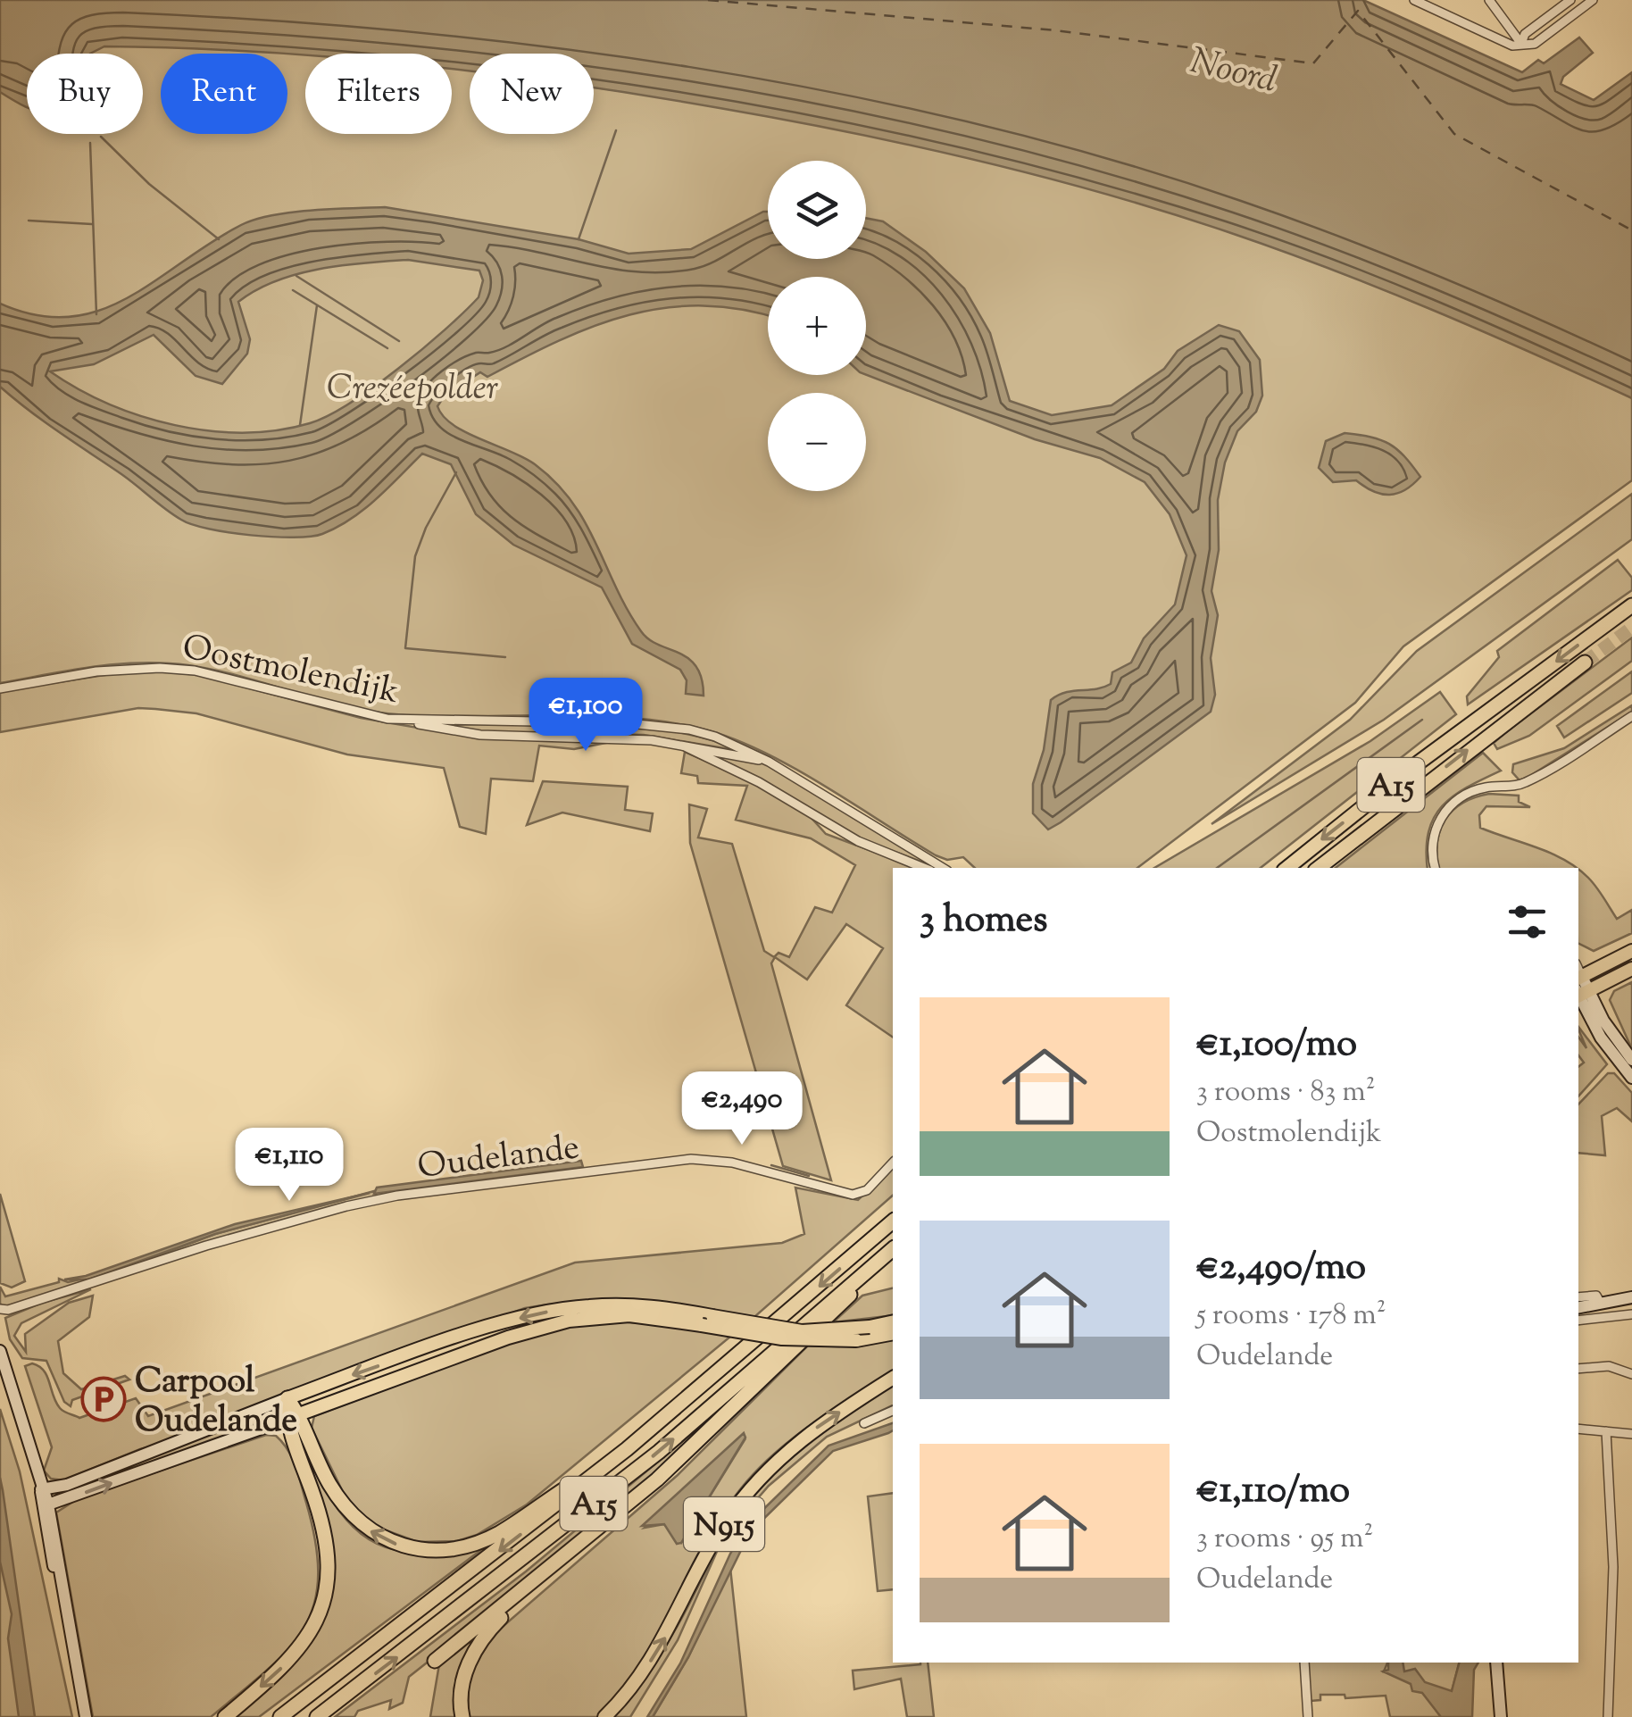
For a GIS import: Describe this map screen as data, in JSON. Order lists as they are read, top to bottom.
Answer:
{
  "streets": {
    "highway": ["A15"],
    "main road": ["N915"],
    "street": ["Oostmolendijk", "Oudelande"]
  },
  "water": ["Noord"],
  "parks": ["Crezéepolder"],
  "places": {
    "parking": ["Carpool Oudelande"]
  },
  "page": {
    "chip": [
      "Buy",
      "Rent",
      "Filters",
      "New"
    ],
    "map_buttons": ["+", "−"],
    "price": ["€1,100", "€2,490", "€1,110"],
    "heading": "3 homes",
    "list": [
      {
        "name": "€1,100/mo",
        "note": "3 rooms · 83 m² · Oostmolendijk"
      },
      {
        "name": "€2,490/mo",
        "note": "5 rooms · 178 m² · Oudelande"
      },
      {
        "name": "€1,110/mo",
        "note": "3 rooms · 95 m² · Oudelande"
      }
    ]
  }
}
